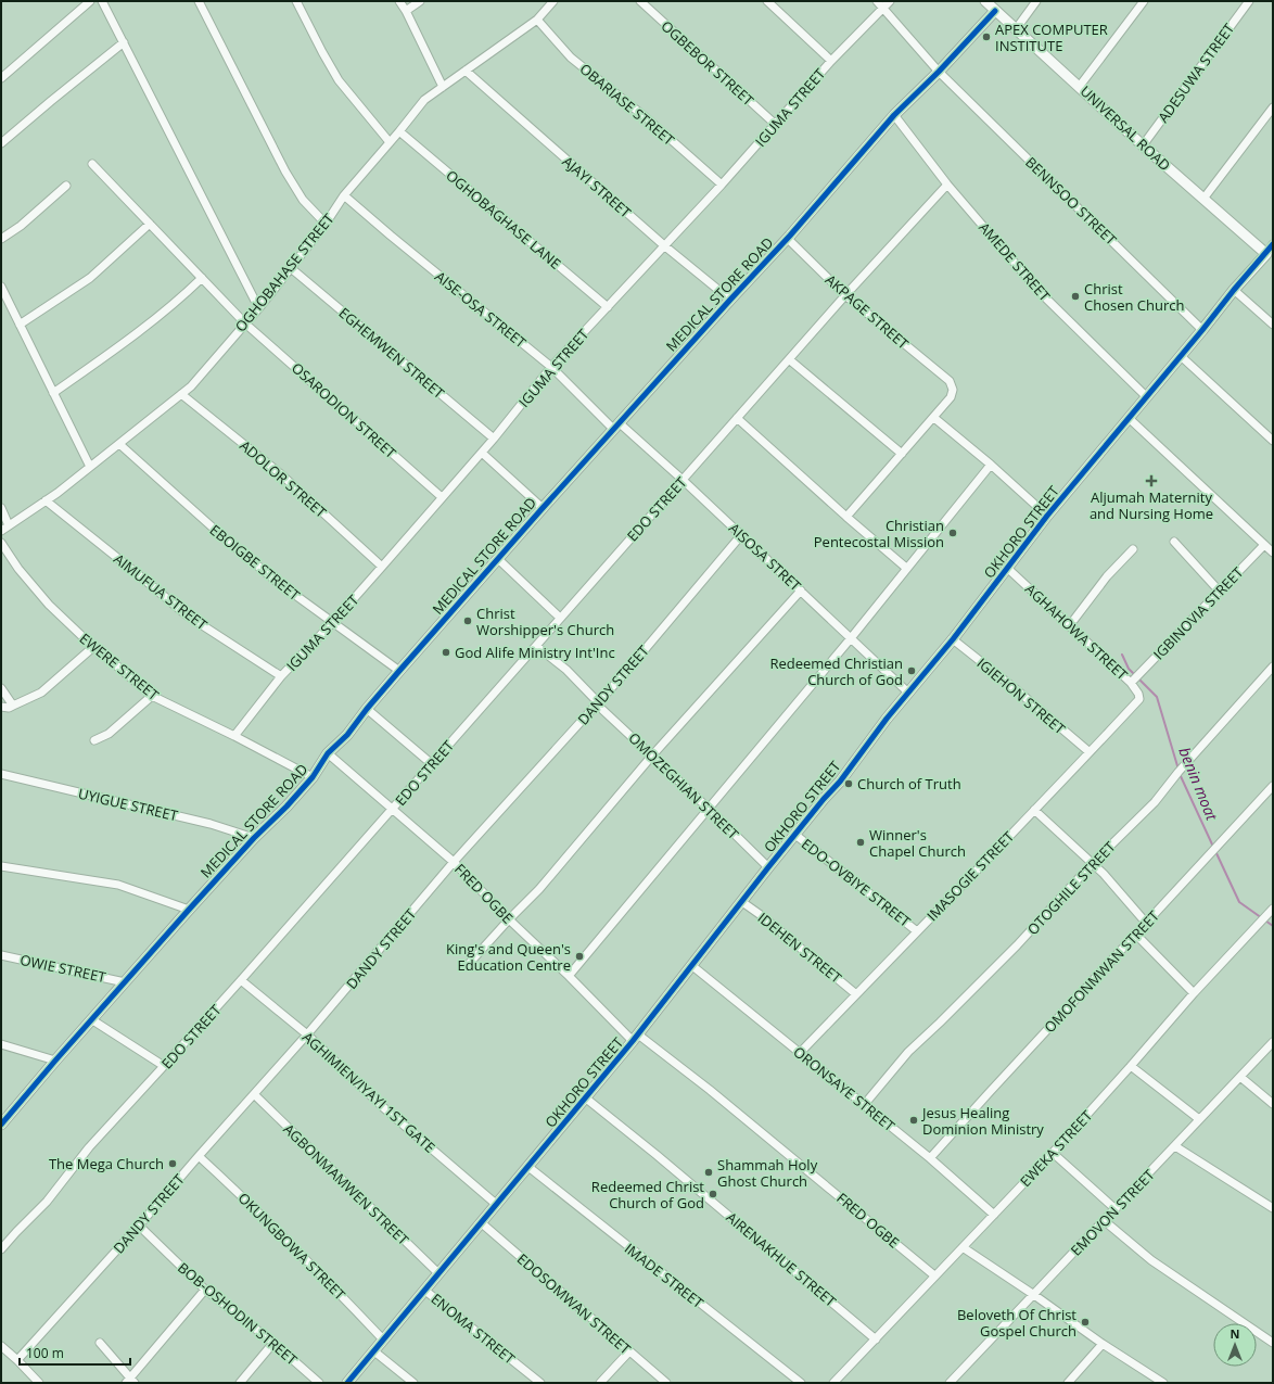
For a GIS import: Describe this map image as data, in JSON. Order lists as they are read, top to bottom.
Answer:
{
  "streets": {
    "street": [
      "OGBEBOR STREET",
      "ADESUWA STREET",
      "OBARIASE STREET",
      "IGUMA STREET",
      "UNIVERSAL ROAD",
      "AJAYI STREET",
      "BENNSOO STREET",
      "OGHOBAGHASE LANE",
      "AMEDE STREET",
      "OGHOBAHASE STREET",
      "MEDICAL STORE ROAD",
      "AISE-OSA STREET",
      "AKPAGE STREET",
      "EGHEMWEN STREET",
      "OSARODION STREET",
      "ADOLOR STREET",
      "EDO STREET",
      "OKHORO STREET",
      "AISOSA STRET",
      "EBOIGBE STREET",
      "AIMUFUA STREET",
      "IGBINOVIA STREET",
      "AGHAHOWA STREET",
      "EWERE STREET",
      "DANDY STREET",
      "IGIEHON STREET",
      "OMOZEGHIAN STREET",
      "UYIGUE STREET",
      "IMASOGIE STREET",
      "EDO-OVBIYE STREET",
      "OTOGHILE STREET",
      "FRED OGBE",
      "IDEHEN STREET",
      "OWIE STREET",
      "OMOFONMWAN STREET",
      "ORONSAYE STREET",
      "AGHIMIEN/IYAYI 1ST GATE",
      "EWEKA STREET",
      "AGBONMAMWEN STREET",
      "EMOVON STREET",
      "OKUNGBOWA STREET",
      "AIRENAKHUE STREET",
      "IMADE STREET",
      "EDOSOMWAN STREET",
      "BOB-OSHODIN STREET",
      "ENOMA STREET"
    ]
  },
  "crossings": [
    ["OGBEBOR STREET", "IGUMA STREET"],
    ["ADESUWA STREET", "UNIVERSAL ROAD"],
    ["OBARIASE STREET", "IGUMA STREET"],
    ["OBARIASE STREET", "OGHOBAHASE STREET"],
    ["IGUMA STREET", "AJAYI STREET"],
    ["IGUMA STREET", "BENNSOO STREET"],
    ["IGUMA STREET", "OGHOBAGHASE LANE"],
    ["IGUMA STREET", "AISE-OSA STREET"],
    ["IGUMA STREET", "EGHEMWEN STREET"],
    ["IGUMA STREET", "OSARODION STREET"],
    ["IGUMA STREET", "ADOLOR STREET"],
    ["IGUMA STREET", "EBOIGBE STREET"],
    ["IGUMA STREET", "AIMUFUA STREET"],
    ["IGUMA STREET", "EWERE STREET"],
    ["UNIVERSAL ROAD", "MEDICAL STORE ROAD"],
    ["UNIVERSAL ROAD", "OKHORO STREET"],
    ["AJAYI STREET", "OGHOBAHASE STREET"],
    ["AJAYI STREET", "MEDICAL STORE ROAD"],
    ["BENNSOO STREET", "MEDICAL STORE ROAD"],
    ["BENNSOO STREET", "OKHORO STREET"],
    ["OGHOBAGHASE LANE", "OGHOBAHASE STREET"],
    ["AMEDE STREET", "MEDICAL STORE ROAD"],
    ["AMEDE STREET", "EDO STREET"],
    ["AMEDE STREET", "OKHORO STREET"],
    ["OGHOBAHASE STREET", "AISE-OSA STREET"],
    ["OGHOBAHASE STREET", "EGHEMWEN STREET"],
    ["OGHOBAHASE STREET", "OSARODION STREET"],
    ["OGHOBAHASE STREET", "ADOLOR STREET"],
    ["OGHOBAHASE STREET", "EBOIGBE STREET"],
    ["OGHOBAHASE STREET", "AIMUFUA STREET"],
    ["MEDICAL STORE ROAD", "AISE-OSA STREET"],
    ["MEDICAL STORE ROAD", "AKPAGE STREET"],
    ["MEDICAL STORE ROAD", "AISOSA STRET"],
    ["MEDICAL STORE ROAD", "EBOIGBE STREET"],
    ["MEDICAL STORE ROAD", "EWERE STREET"],
    ["MEDICAL STORE ROAD", "UYIGUE STREET"],
    ["MEDICAL STORE ROAD", "FRED OGBE"],
    ["MEDICAL STORE ROAD", "OWIE STREET"],
    ["AISE-OSA STREET", "AISOSA STRET"],
    ["AKPAGE STREET", "EDO STREET"],
    ["EDO STREET", "AISOSA STRET"],
    ["EDO STREET", "OMOZEGHIAN STREET"],
    ["EDO STREET", "FRED OGBE"],
    ["EDO STREET", "AGHIMIEN/IYAYI 1ST GATE"],
    ["OKHORO STREET", "AISOSA STRET"],
    ["OKHORO STREET", "AGHAHOWA STREET"],
    ["OKHORO STREET", "IGIEHON STREET"],
    ["OKHORO STREET", "OMOZEGHIAN STREET"],
    ["OKHORO STREET", "EDO-OVBIYE STREET"],
    ["OKHORO STREET", "FRED OGBE"],
    ["OKHORO STREET", "IDEHEN STREET"],
    ["OKHORO STREET", "ORONSAYE STREET"],
    ["OKHORO STREET", "AGHIMIEN/IYAYI 1ST GATE"],
    ["OKHORO STREET", "AGBONMAMWEN STREET"],
    ["OKHORO STREET", "OKUNGBOWA STREET"],
    ["OKHORO STREET", "AIRENAKHUE STREET"],
    ["OKHORO STREET", "IMADE STREET"],
    ["OKHORO STREET", "EDOSOMWAN STREET"],
    ["OKHORO STREET", "ENOMA STREET"],
    ["AISOSA STRET", "DANDY STREET"],
    ["IGBINOVIA STREET", "AGHAHOWA STREET"],
    ["AGHAHOWA STREET", "IMASOGIE STREET"],
    ["DANDY STREET", "OMOZEGHIAN STREET"],
    ["DANDY STREET", "FRED OGBE"],
    ["DANDY STREET", "AGHIMIEN/IYAYI 1ST GATE"],
    ["DANDY STREET", "AGBONMAMWEN STREET"],
    ["DANDY STREET", "OKUNGBOWA STREET"],
    ["DANDY STREET", "BOB-OSHODIN STREET"],
    ["IGIEHON STREET", "IMASOGIE STREET"],
    ["IMASOGIE STREET", "EDO-OVBIYE STREET"],
    ["IMASOGIE STREET", "IDEHEN STREET"],
    ["IMASOGIE STREET", "ORONSAYE STREET"],
    ["OTOGHILE STREET", "ORONSAYE STREET"],
    ["FRED OGBE", "EWEKA STREET"],
    ["OMOFONMWAN STREET", "ORONSAYE STREET"],
    ["ORONSAYE STREET", "EWEKA STREET"],
    ["EWEKA STREET", "AIRENAKHUE STREET"]
  ],
  "water": ["benin moat"],
  "places": {
    "other": [
      "APEX COMPUTER INSTITUTE",
      "Christ Chosen Church",
      "Christian Pentecostal Mission",
      "Christ Worshipper's Church",
      "God Alife Ministry Int'Inc",
      "Redeemed Christian Church of God",
      "Church of Truth",
      "Winner's Chapel Church",
      "King's and Queen's Education Centre",
      "Jesus Healing Dominion Ministry",
      "The Mega Church",
      "Shammah Holy Ghost Church",
      "Redeemed Christ Church of God",
      "Beloveth Of Christ Gospel Church"
    ],
    "health": ["Aljumah Maternity and Nursing Home"]
  },
  "scale_bar": "100 m",
  "north": "top"
}
